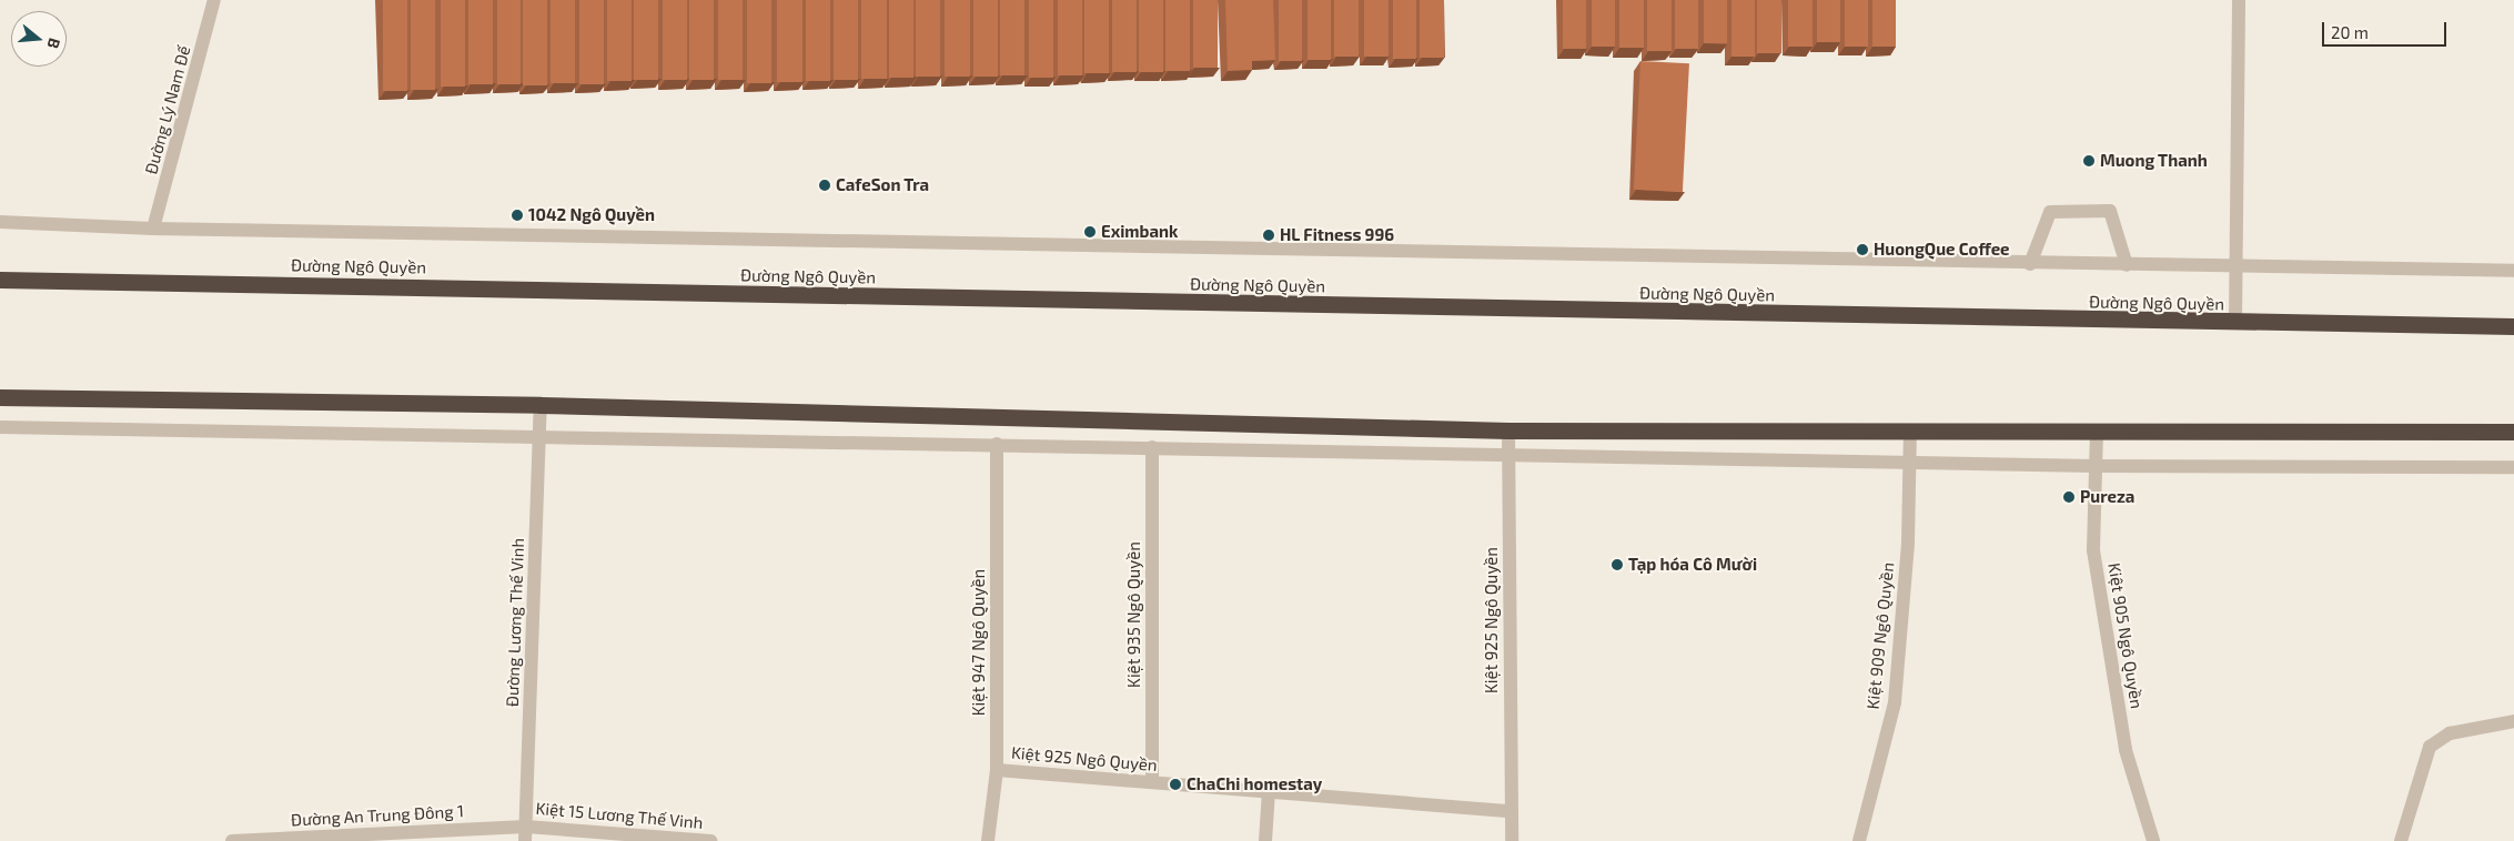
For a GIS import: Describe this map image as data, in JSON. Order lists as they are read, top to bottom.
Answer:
{
  "streets": {
    "highway": ["Đường Ngô Quyền"],
    "street": [
      "Đường Lý Nam Đế",
      "Kiệt 935 Ngô Quyền",
      "Kiệt 925 Ngô Quyền",
      "Đường Lương Thế Vinh",
      "Kiệt 909 Ngô Quyền",
      "Kiệt 905 Ngô Quyền",
      "Kiệt 947 Ngô Quyền",
      "Đường An Trung Đông 1",
      "Kiệt 15 Lương Thế Vinh"
    ]
  },
  "crossings": [
    ["Kiệt 935 Ngô Quyền", "Kiệt 925 Ngô Quyền"],
    ["Kiệt 925 Ngô Quyền", "Kiệt 947 Ngô Quyền"],
    ["Đường Lương Thế Vinh", "Đường An Trung Đông 1"],
    ["Đường Lương Thế Vinh", "Kiệt 15 Lương Thế Vinh"],
    ["Đường An Trung Đông 1", "Kiệt 15 Lương Thế Vinh"]
  ],
  "places": [
    "Muong Thanh",
    "CafeSon Tra",
    "1042 Ngô Quyền",
    "Eximbank",
    "HL Fitness 996",
    "HuongQue Coffee",
    "Pureza",
    "Tạp hóa Cô Mười",
    "ChaChi homestay"
  ],
  "scale_bar": "20 m",
  "north": "right"
}
